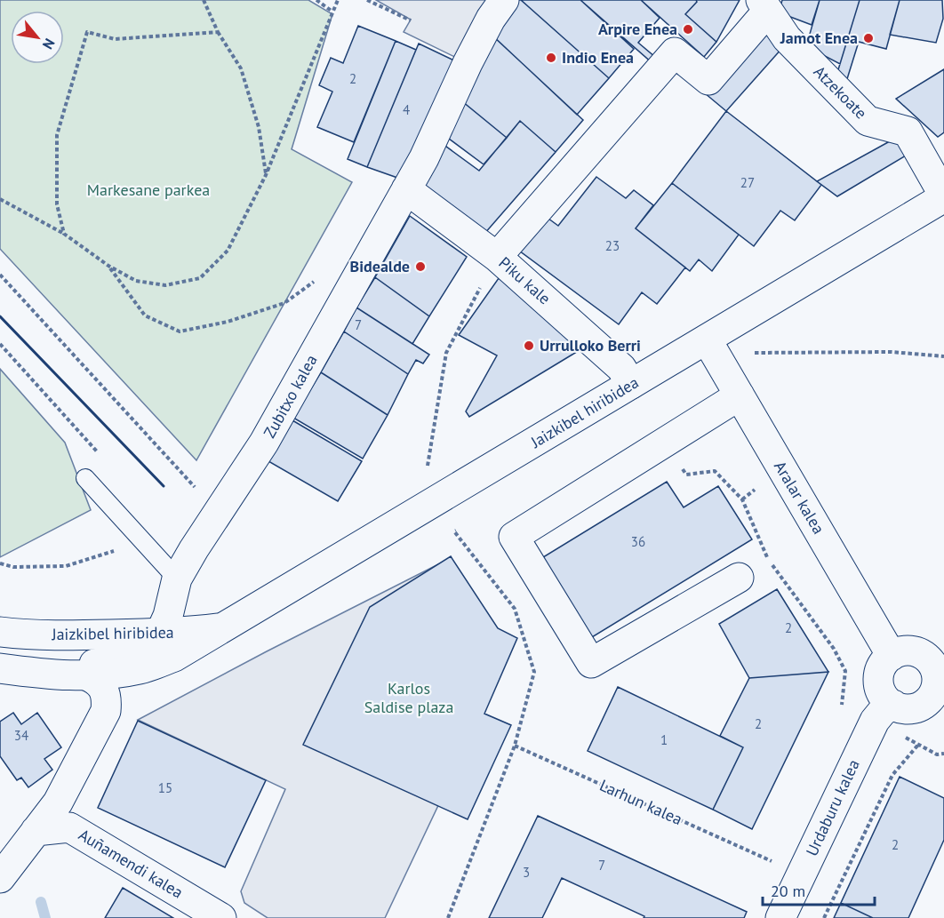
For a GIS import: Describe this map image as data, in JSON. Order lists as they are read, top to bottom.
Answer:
{
  "streets": {
    "street": [
      "Atzekoate",
      "Piku kale",
      "Zubitxo kalea",
      "Jaizkibel hiribidea",
      "Aralar kalea",
      "Urdaburu kalea",
      "Auñamendi kalea"
    ],
    "path": ["Larhun kalea"]
  },
  "crossings": [
    ["Atzekoate", "Jaizkibel hiribidea"],
    ["Piku kale", "Zubitxo kalea"],
    ["Piku kale", "Jaizkibel hiribidea"],
    ["Zubitxo kalea", "Jaizkibel hiribidea"],
    ["Jaizkibel hiribidea", "Aralar kalea"],
    ["Aralar kalea", "Urdaburu kalea"]
  ],
  "parks": ["Markesane parkea", "Karlos Saldise plaza"],
  "places": [
    "Arpire Enea",
    "Jamot Enea",
    "Indio Enea",
    "Bidealde",
    "Urrulloko Berri"
  ],
  "house_numbers": [
    "2",
    "4",
    "27",
    "23",
    "7",
    "36",
    "2",
    "2",
    "34",
    "1",
    "15",
    "2",
    "7",
    "3"
  ],
  "scale_bar": "20 m",
  "north": "bottom right"
}
